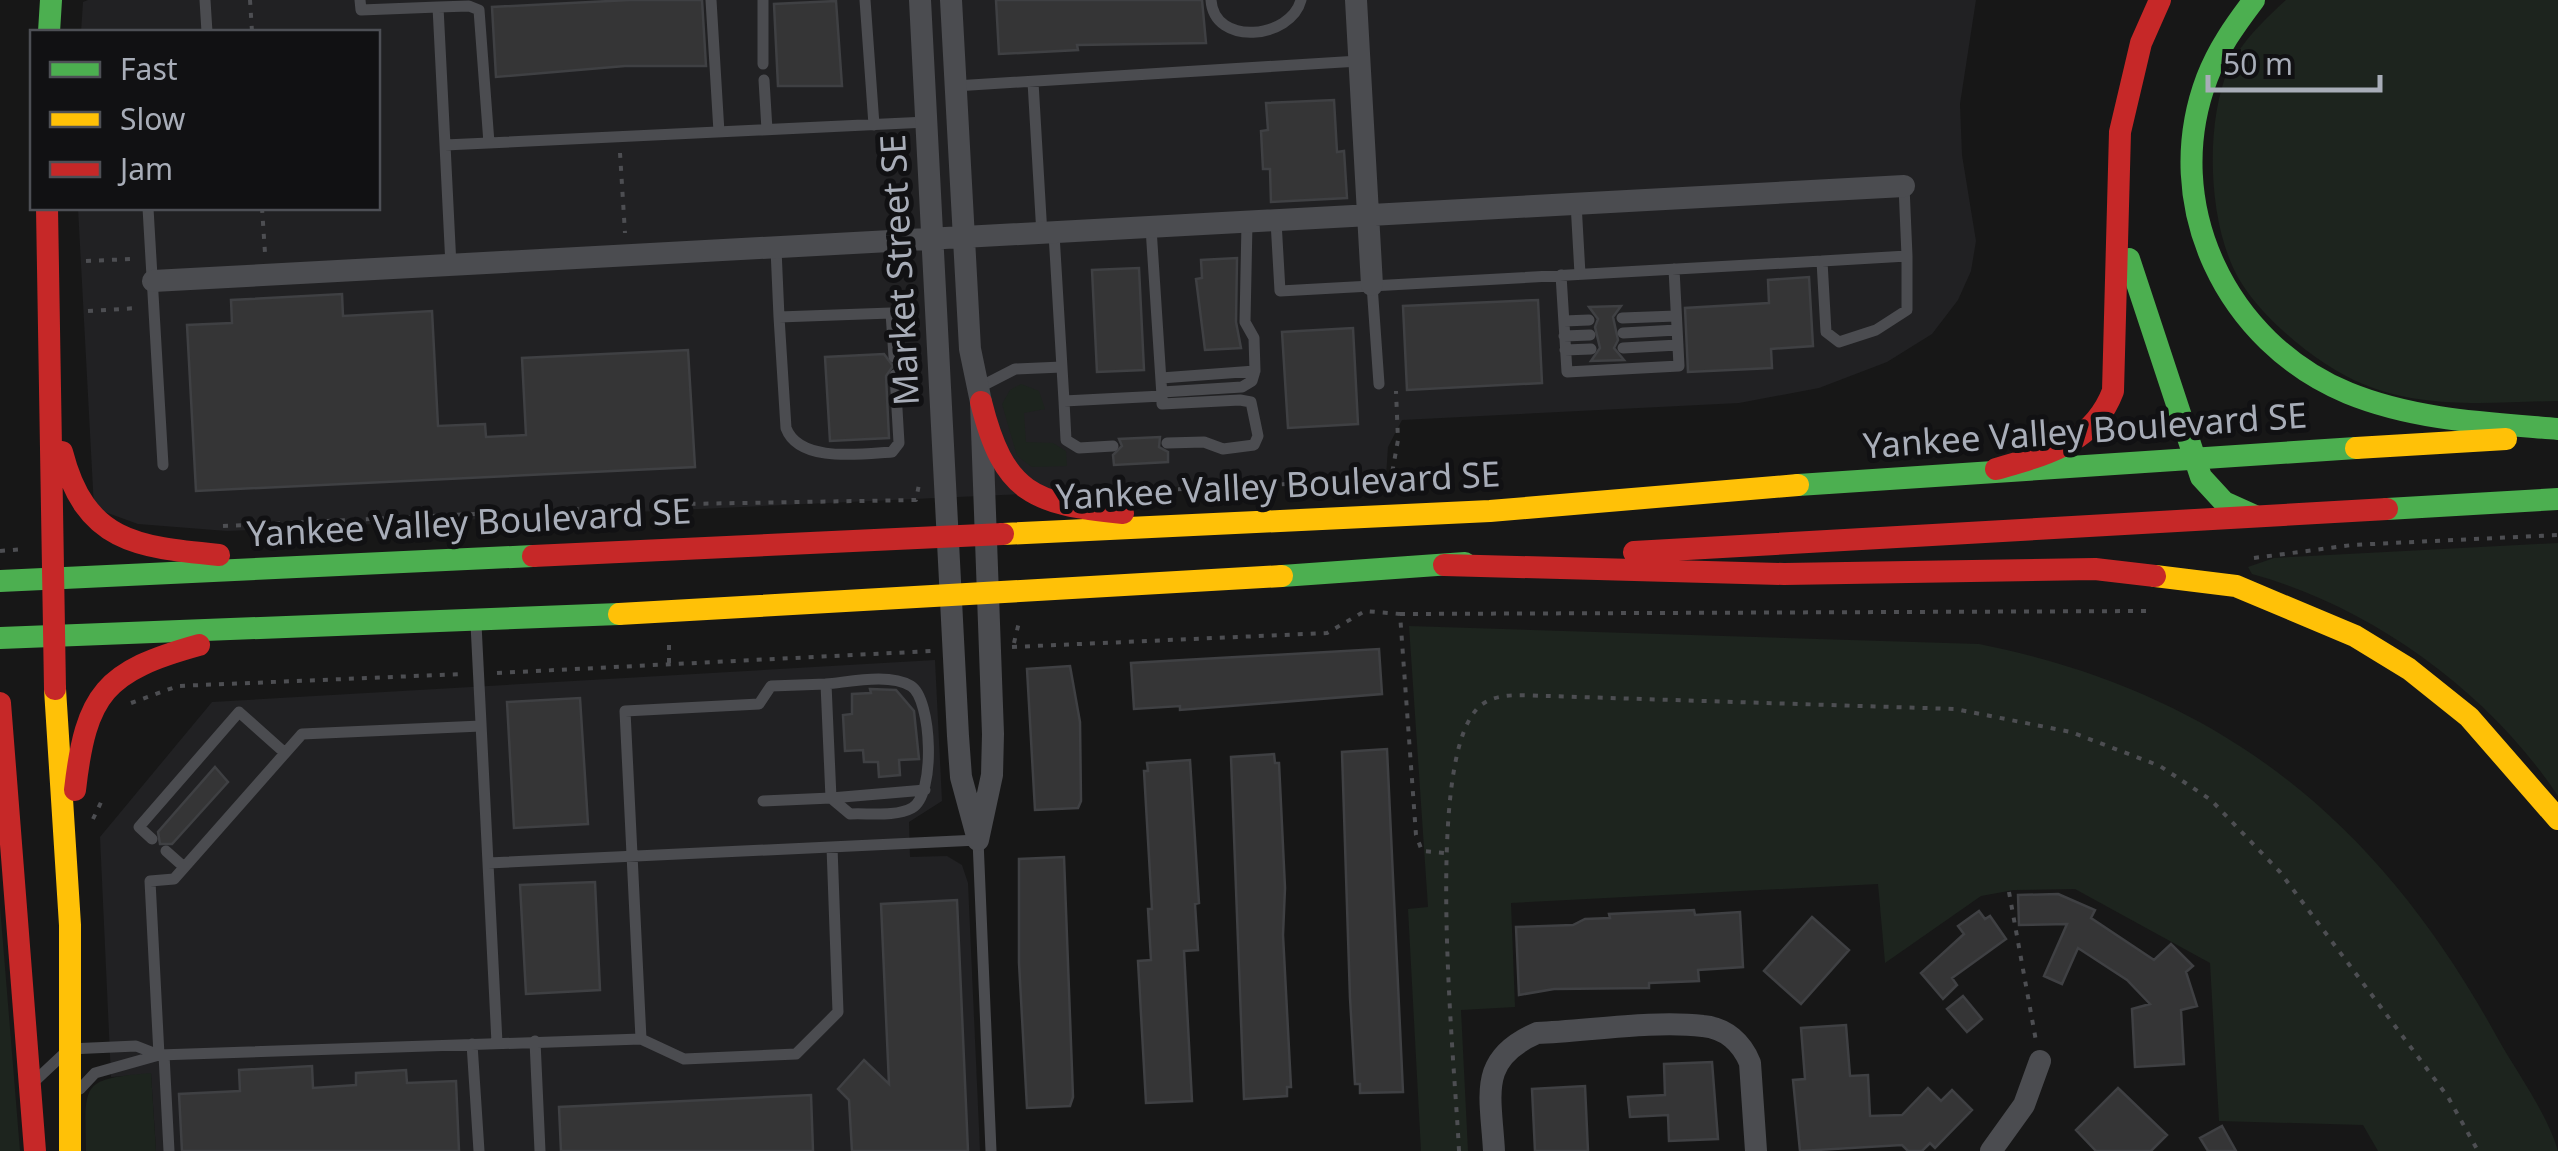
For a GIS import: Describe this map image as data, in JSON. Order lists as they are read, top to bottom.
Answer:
{
  "streets": {
    "main road": ["Yankee Valley Boulevard SE"],
    "street": ["Market Street SE"]
  },
  "crossings": [
    ["Market Street SE", "Yankee Valley Boulevard SE"]
  ],
  "legend": ["Fast", "Slow", "Jam"],
  "scale_bar": "50 m"
}
